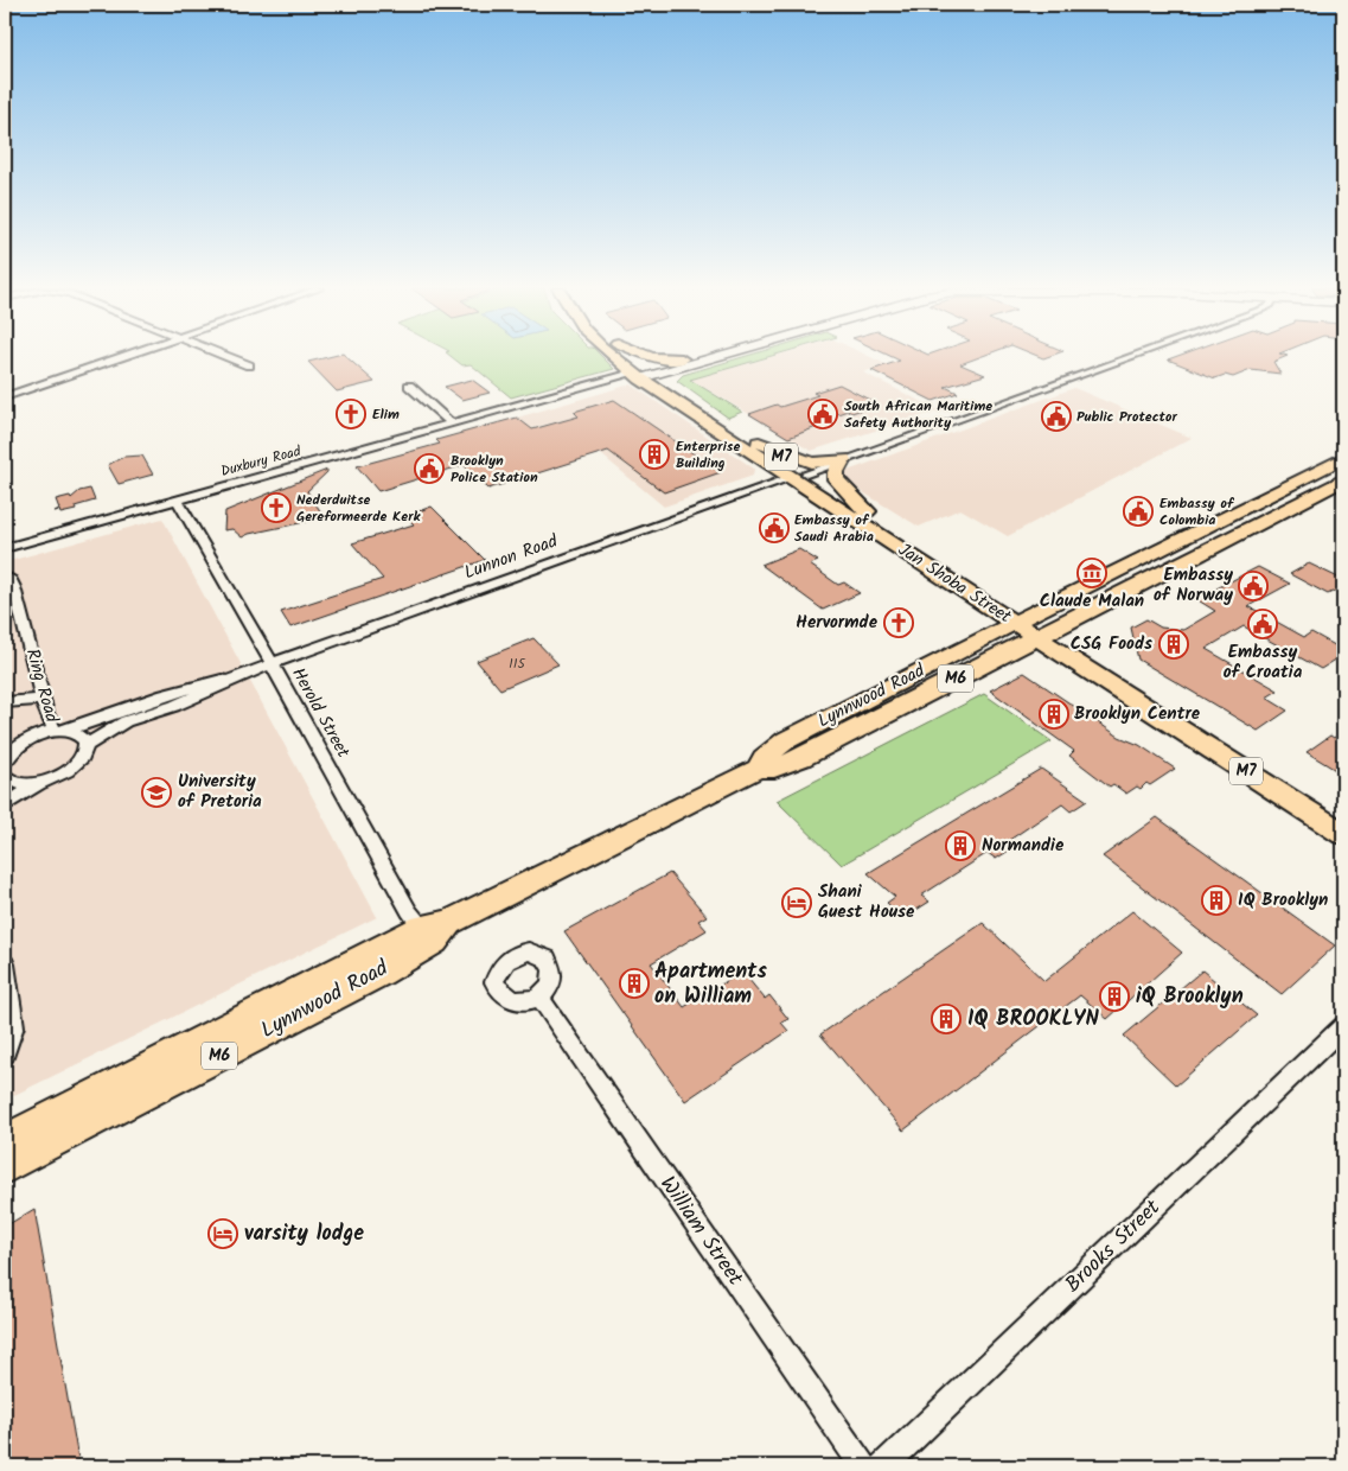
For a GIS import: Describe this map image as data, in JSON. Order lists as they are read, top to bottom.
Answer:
{
  "streets": {
    "main road": [
      "M7",
      "Duxbury Road",
      "Jan Shoba Street",
      "M6",
      "Lynnwood Road"
    ],
    "street": [
      "Lunnon Road",
      "Ring Road",
      "Herold Street",
      "William Street",
      "Brooks Street"
    ]
  },
  "crossings": [
    ["Duxbury Road", "Jan Shoba Street"],
    ["Duxbury Road", "Herold Street"],
    ["Lunnon Road", "Jan Shoba Street"],
    ["Lunnon Road", "Ring Road"],
    ["Lunnon Road", "Herold Street"],
    ["Jan Shoba Street", "Lynnwood Road"],
    ["Lynnwood Road", "Herold Street"]
  ],
  "places": {
    "church": ["Elim", "Nederduitse Gereformeerde Kerk", "Hervormde"],
    "public building": [
      "South African Maritime Safety Authority",
      "Public Protector",
      "Brooklyn Police Station",
      "Embassy of Colombia",
      "Embassy of Saudi Arabia",
      "Embassy of Norway",
      "Embassy of Croatia"
    ],
    "building": [
      "Enterprise Building",
      "CSG Foods",
      "Brooklyn Centre",
      "Normandie",
      "IQ Brooklyn",
      "Apartments on William",
      "iQ Brooklyn",
      "IQ BROOKLYN"
    ],
    "museum": ["Claude Malan"],
    "school or university": ["University of Pretoria"],
    "hotel": ["Shani Guest House", "varsity lodge"]
  },
  "house_numbers": ["115"]
}
